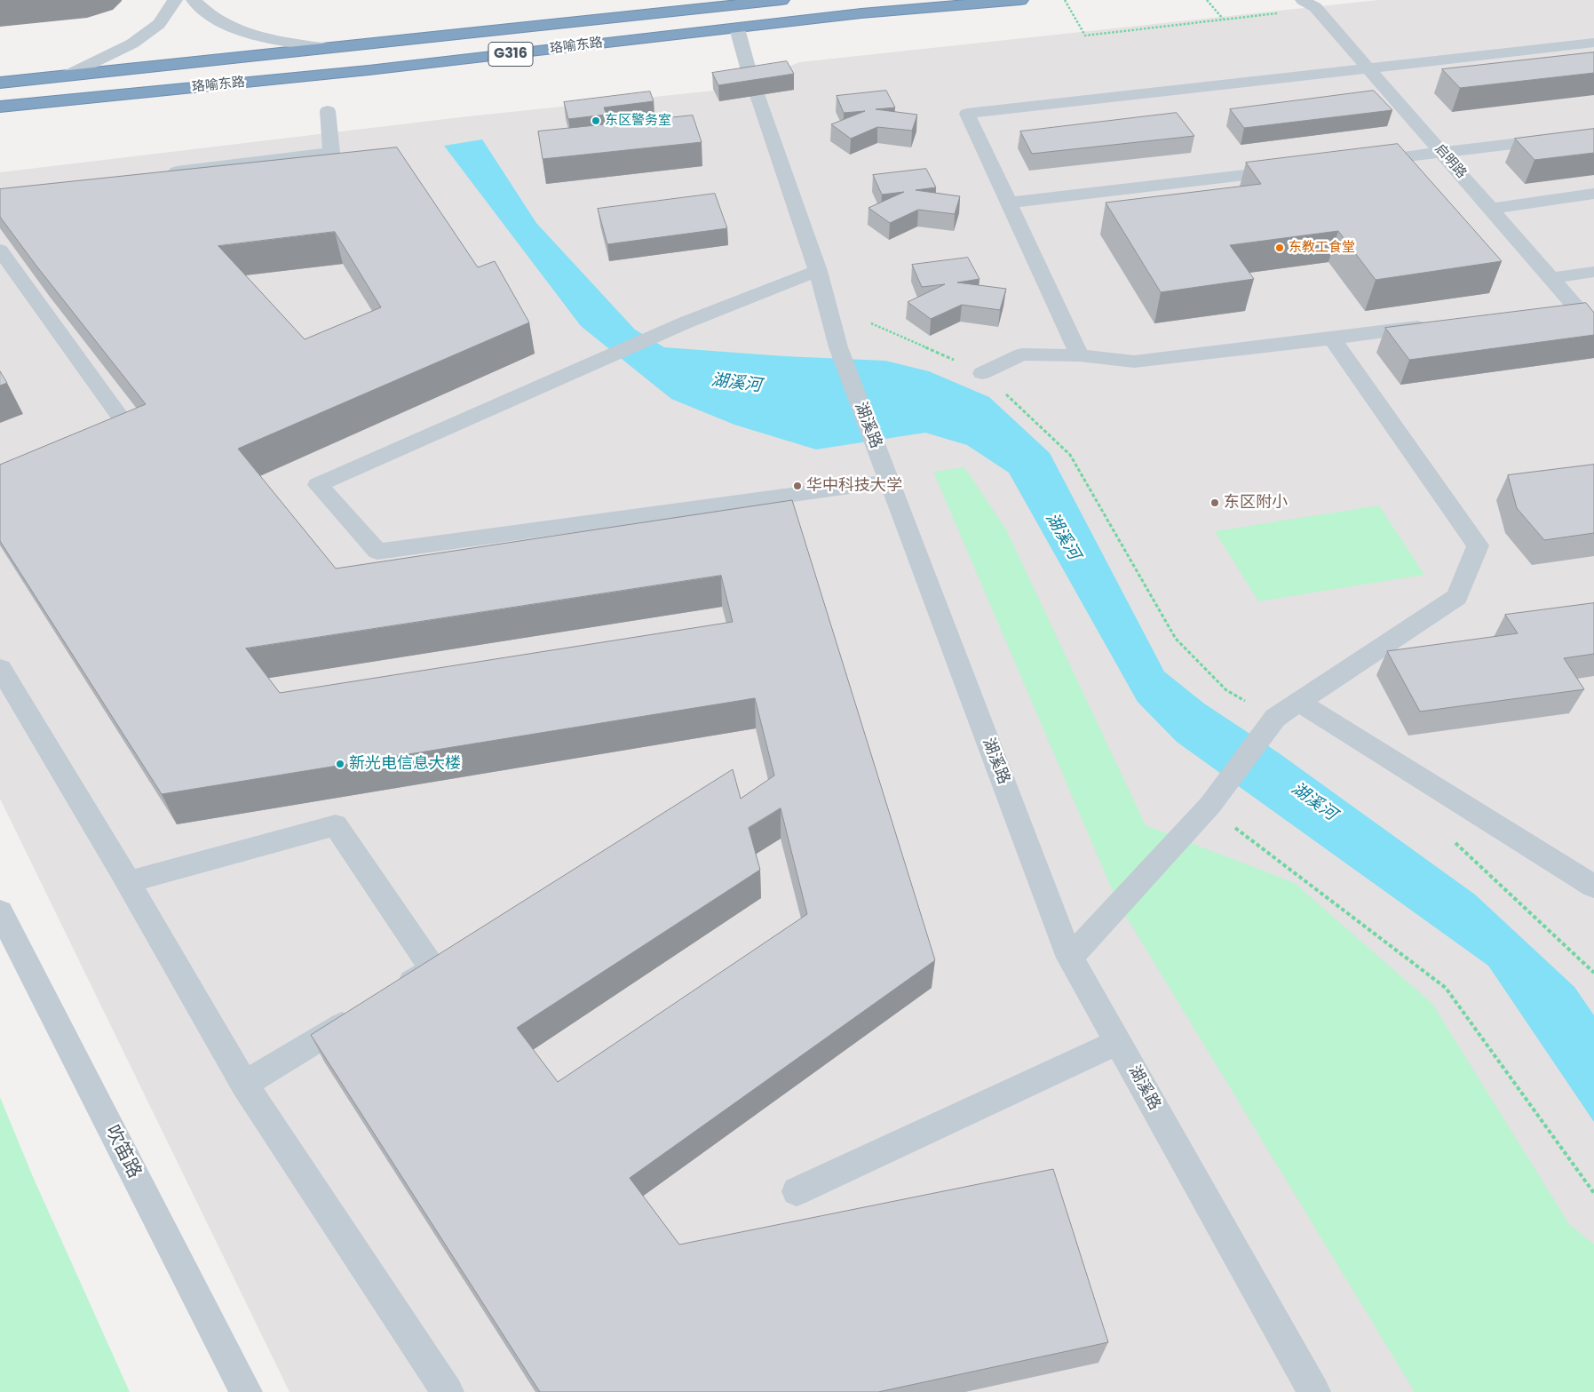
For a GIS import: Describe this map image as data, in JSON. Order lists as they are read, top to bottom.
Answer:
{
  "streets": {
    "highway": ["珞喻东路", "G316"],
    "street": ["启明路", "湖溪路", "吹笛路"]
  },
  "crossings": [
    ["珞喻东路", "湖溪路"]
  ],
  "water": ["湖溪河"],
  "places": [
    "东区警务室",
    "东教工食堂",
    "华中科技大学",
    "东区附小",
    "新光电信息大楼"
  ]
}
